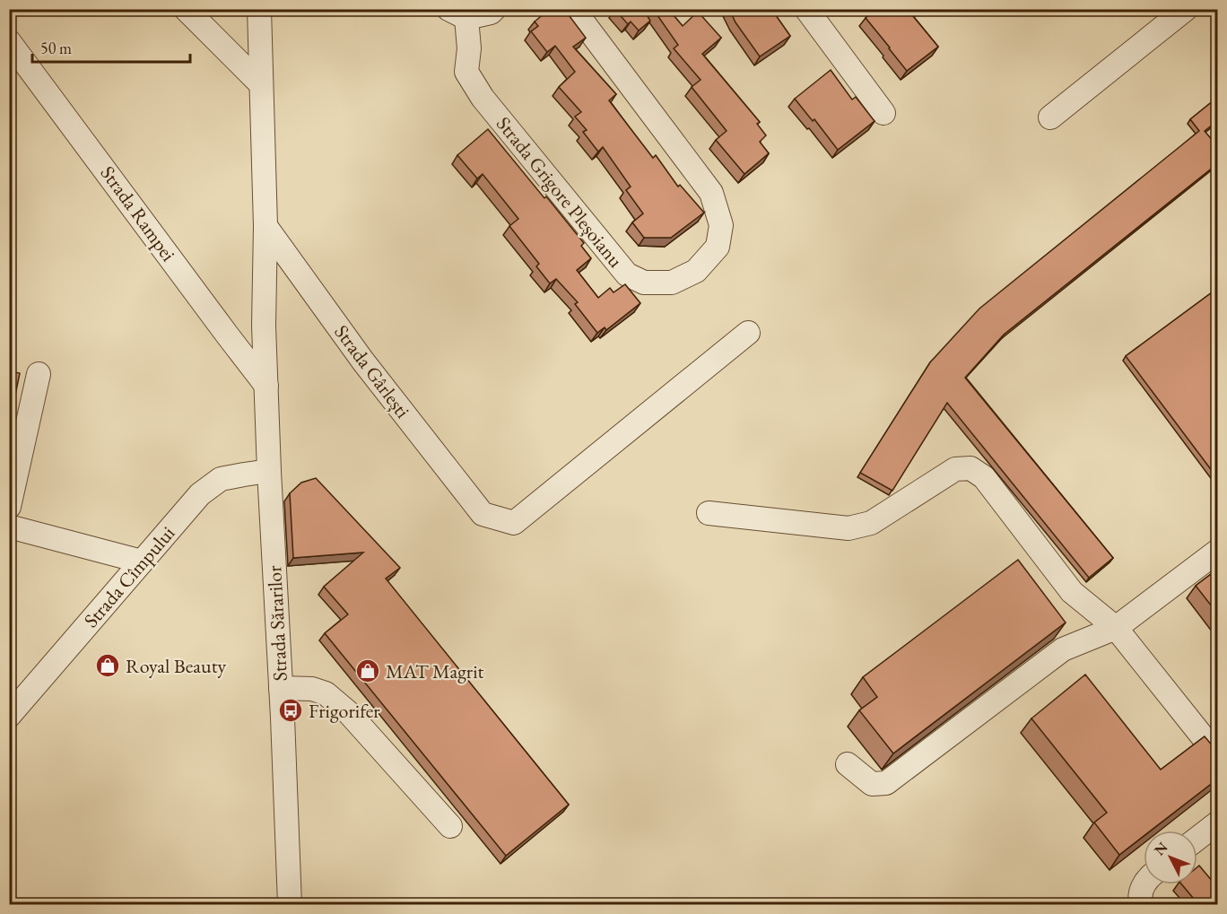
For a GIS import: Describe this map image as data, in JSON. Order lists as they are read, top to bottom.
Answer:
{
  "streets": {
    "street": [
      "Strada Grigore Pleșoianu",
      "Strada Rampei",
      "Strada Gârlești",
      "Strada Cîmpului",
      "Strada Sărarilor"
    ]
  },
  "crossings": [
    ["Strada Cîmpului", "Strada Sărarilor"]
  ],
  "places": {
    "shop": ["Royal Beauty", "MAT Magrit"],
    "bus stop": ["Frigorifer"]
  },
  "scale_bar": "50 m",
  "north": "top left"
}
